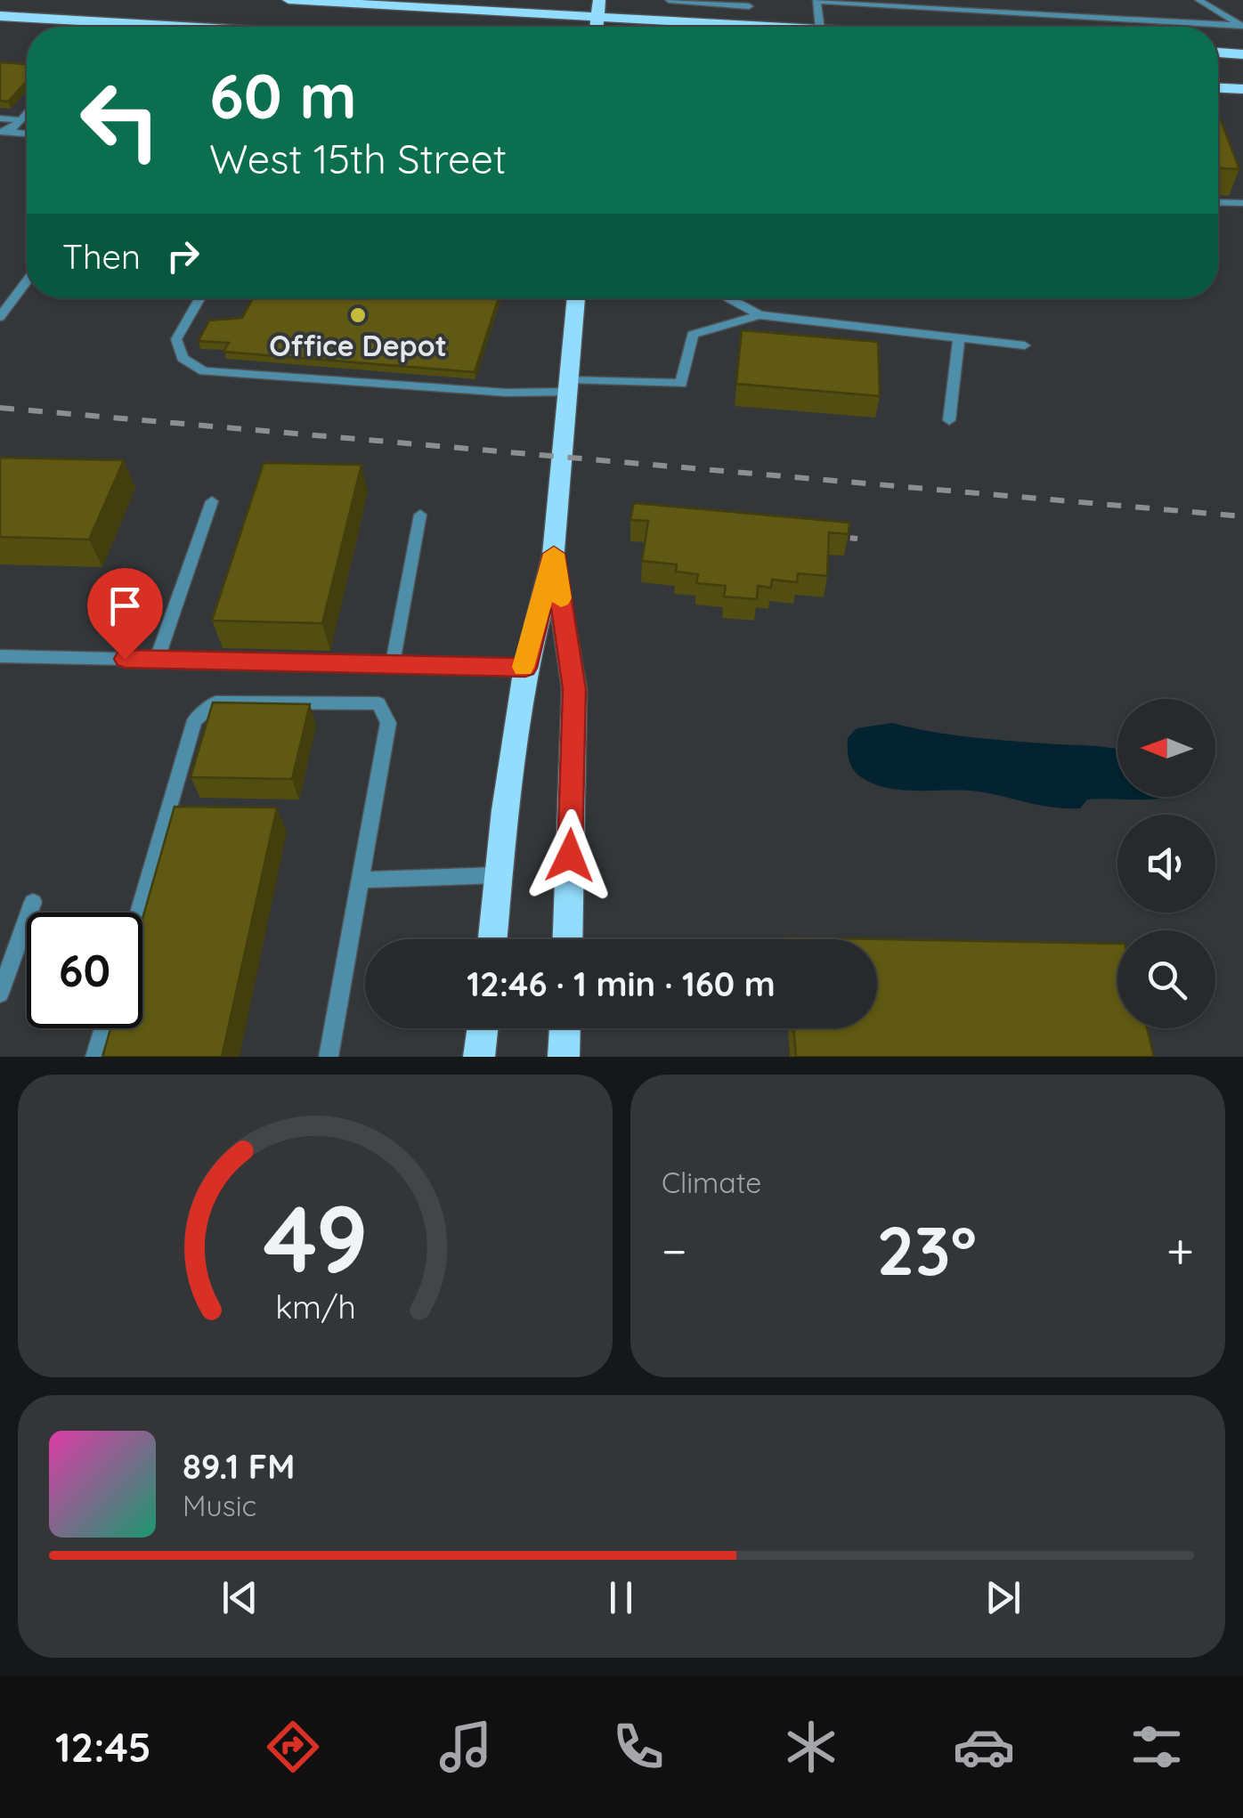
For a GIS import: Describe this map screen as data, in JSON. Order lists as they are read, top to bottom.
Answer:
{
  "places": ["Office Depot"],
  "north": "left",
  "page": {
    "turn": ["60 m", "West 15th Street"],
    "then": "Then",
    "limit": "60",
    "trip": "12:46 · 1 min · 160 m",
    "tile": "Climate",
    "heat": ["−", "23°", "+"],
    "song": ["89.1 FM", "Music"],
    "tabs": "12:45",
    "gauge": ["49", "km/h"]
  }
}
